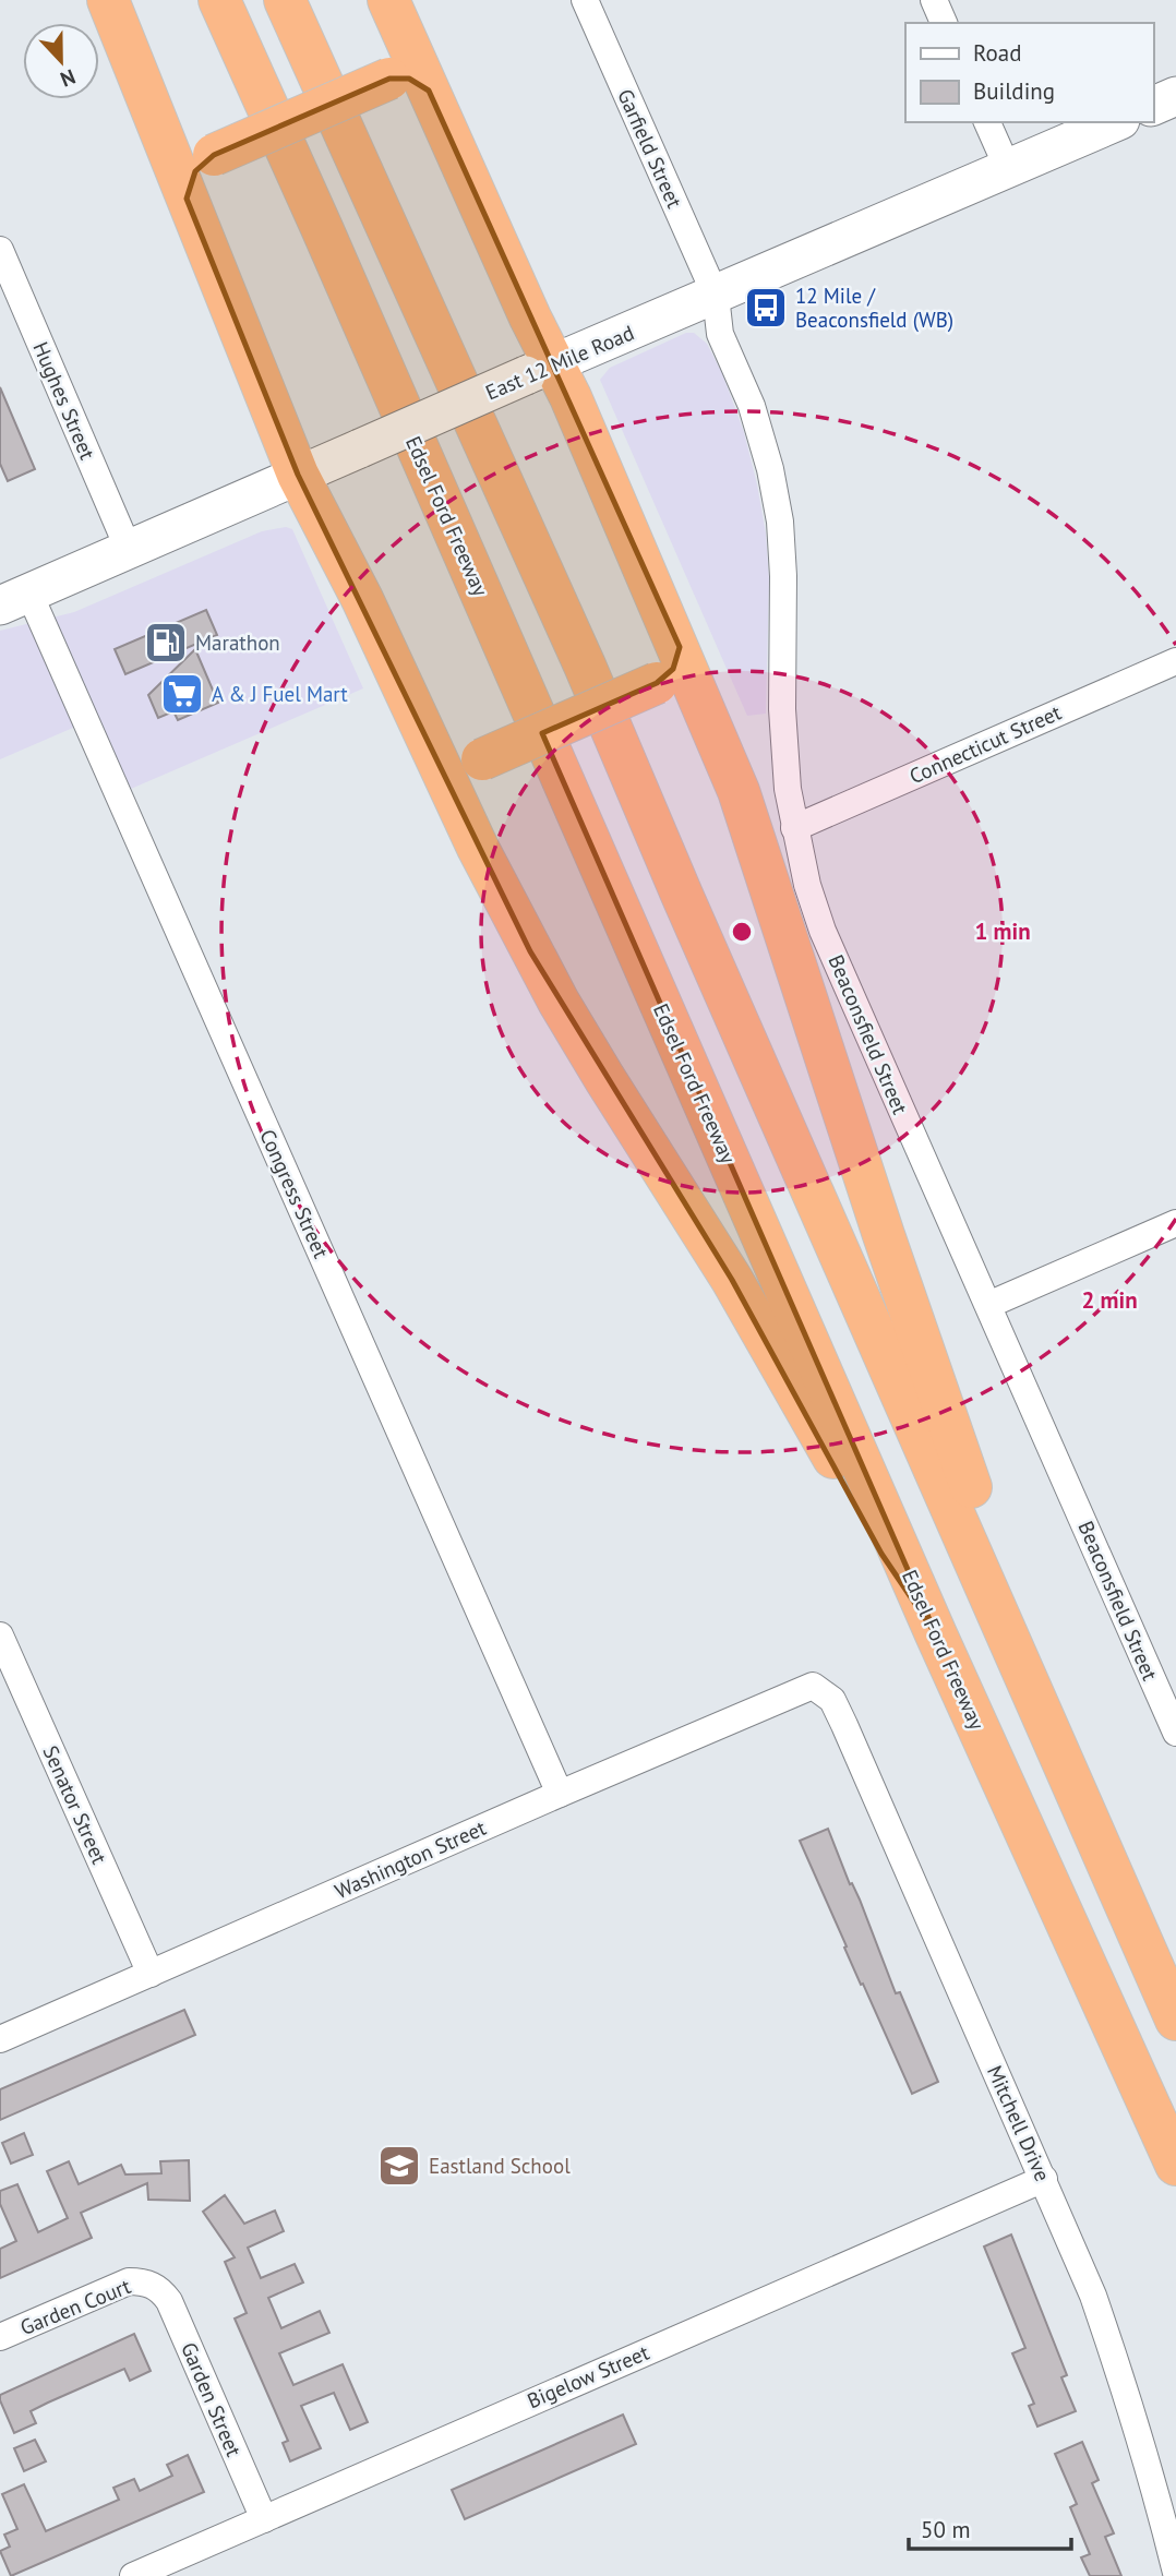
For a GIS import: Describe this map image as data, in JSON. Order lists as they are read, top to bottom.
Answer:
{
  "streets": {
    "highway": ["Edsel Ford Freeway"],
    "main road": ["East 12 Mile Road"],
    "street": [
      "Garfield Street",
      "Hughes Street",
      "Connecticut Street",
      "Beaconsfield Street",
      "Congress Street",
      "Senator Street",
      "Washington Street",
      "Mitchell Drive",
      "Garden Court",
      "Bigelow Street",
      "Garden Street"
    ]
  },
  "crossings": [
    ["Garfield Street", "East 12 Mile Road"],
    ["Garfield Street", "Beaconsfield Street"],
    ["East 12 Mile Road", "Hughes Street"],
    ["East 12 Mile Road", "Beaconsfield Street"],
    ["East 12 Mile Road", "Congress Street"],
    ["Connecticut Street", "Beaconsfield Street"],
    ["Congress Street", "Washington Street"],
    ["Senator Street", "Washington Street"],
    ["Washington Street", "Mitchell Drive"],
    ["Mitchell Drive", "Bigelow Street"],
    ["Garden Court", "Garden Street"],
    ["Bigelow Street", "Garden Street"]
  ],
  "places": {
    "bus stop": ["12 Mile / Beaconsfield (WB)"],
    "fuel station": ["Marathon"],
    "supermarket": ["A & J Fuel Mart"],
    "school or university": ["Eastland School"]
  },
  "legend": ["Road", "Building"],
  "scale_bar": "50 m",
  "north": "bottom",
  "rings": ["1 min", "2 min"]
}
